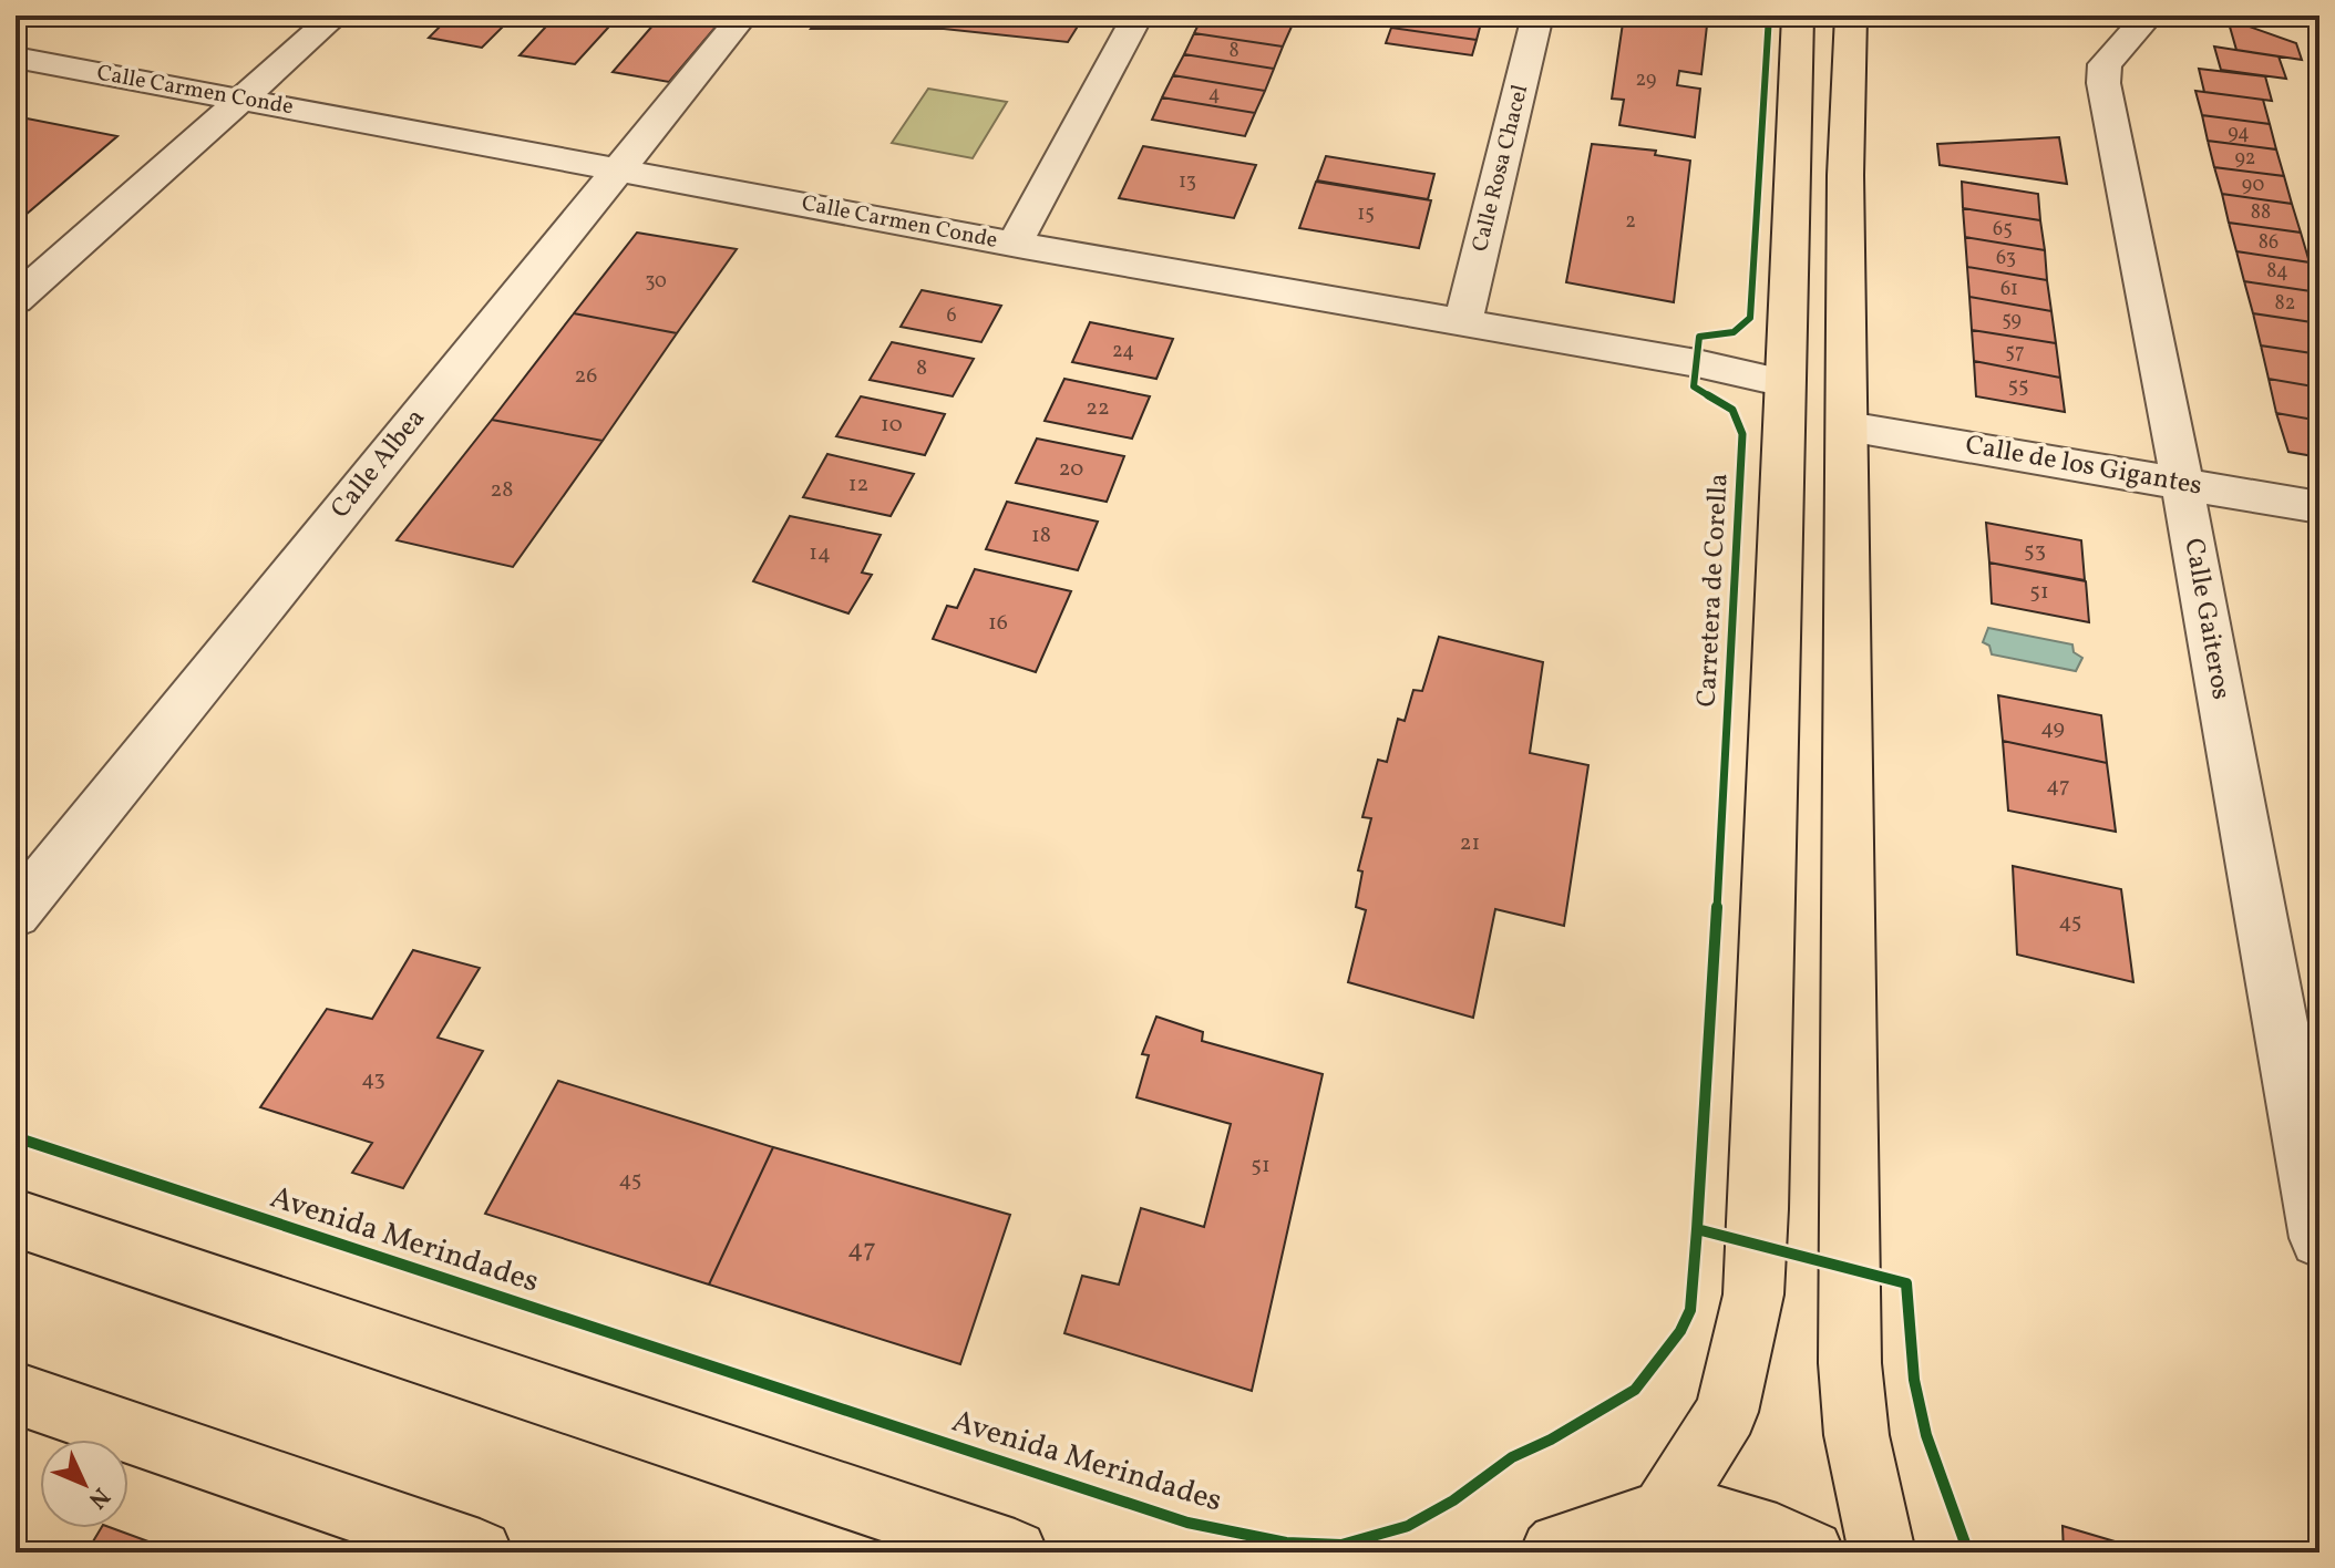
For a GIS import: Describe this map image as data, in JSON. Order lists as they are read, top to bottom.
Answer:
{
  "streets": {
    "street": [
      "Calle Carmen Conde",
      "Calle Rosa Chacel",
      "Calle Albea",
      "Calle de los Gigantes",
      "Calle Gaiteros"
    ],
    "cycle path": ["Carretera de Corella", "Avenida Merindades"]
  },
  "crossings": [
    ["Calle Carmen Conde", "Calle Rosa Chacel"],
    ["Calle Carmen Conde", "Calle Albea"],
    ["Calle de los Gigantes", "Calle Gaiteros"]
  ],
  "house_numbers": [
    "8",
    "29",
    "4",
    "94",
    "92",
    "13",
    "90",
    "88",
    "15",
    "2",
    "65",
    "86",
    "63",
    "84",
    "30",
    "61",
    "82",
    "6",
    "59",
    "24",
    "57",
    "8",
    "26",
    "55",
    "22",
    "10",
    "20",
    "12",
    "28",
    "18",
    "53",
    "14",
    "51",
    "16",
    "49",
    "47",
    "21",
    "45",
    "43",
    "51",
    "45",
    "47"
  ],
  "north": "bottom right"
}
